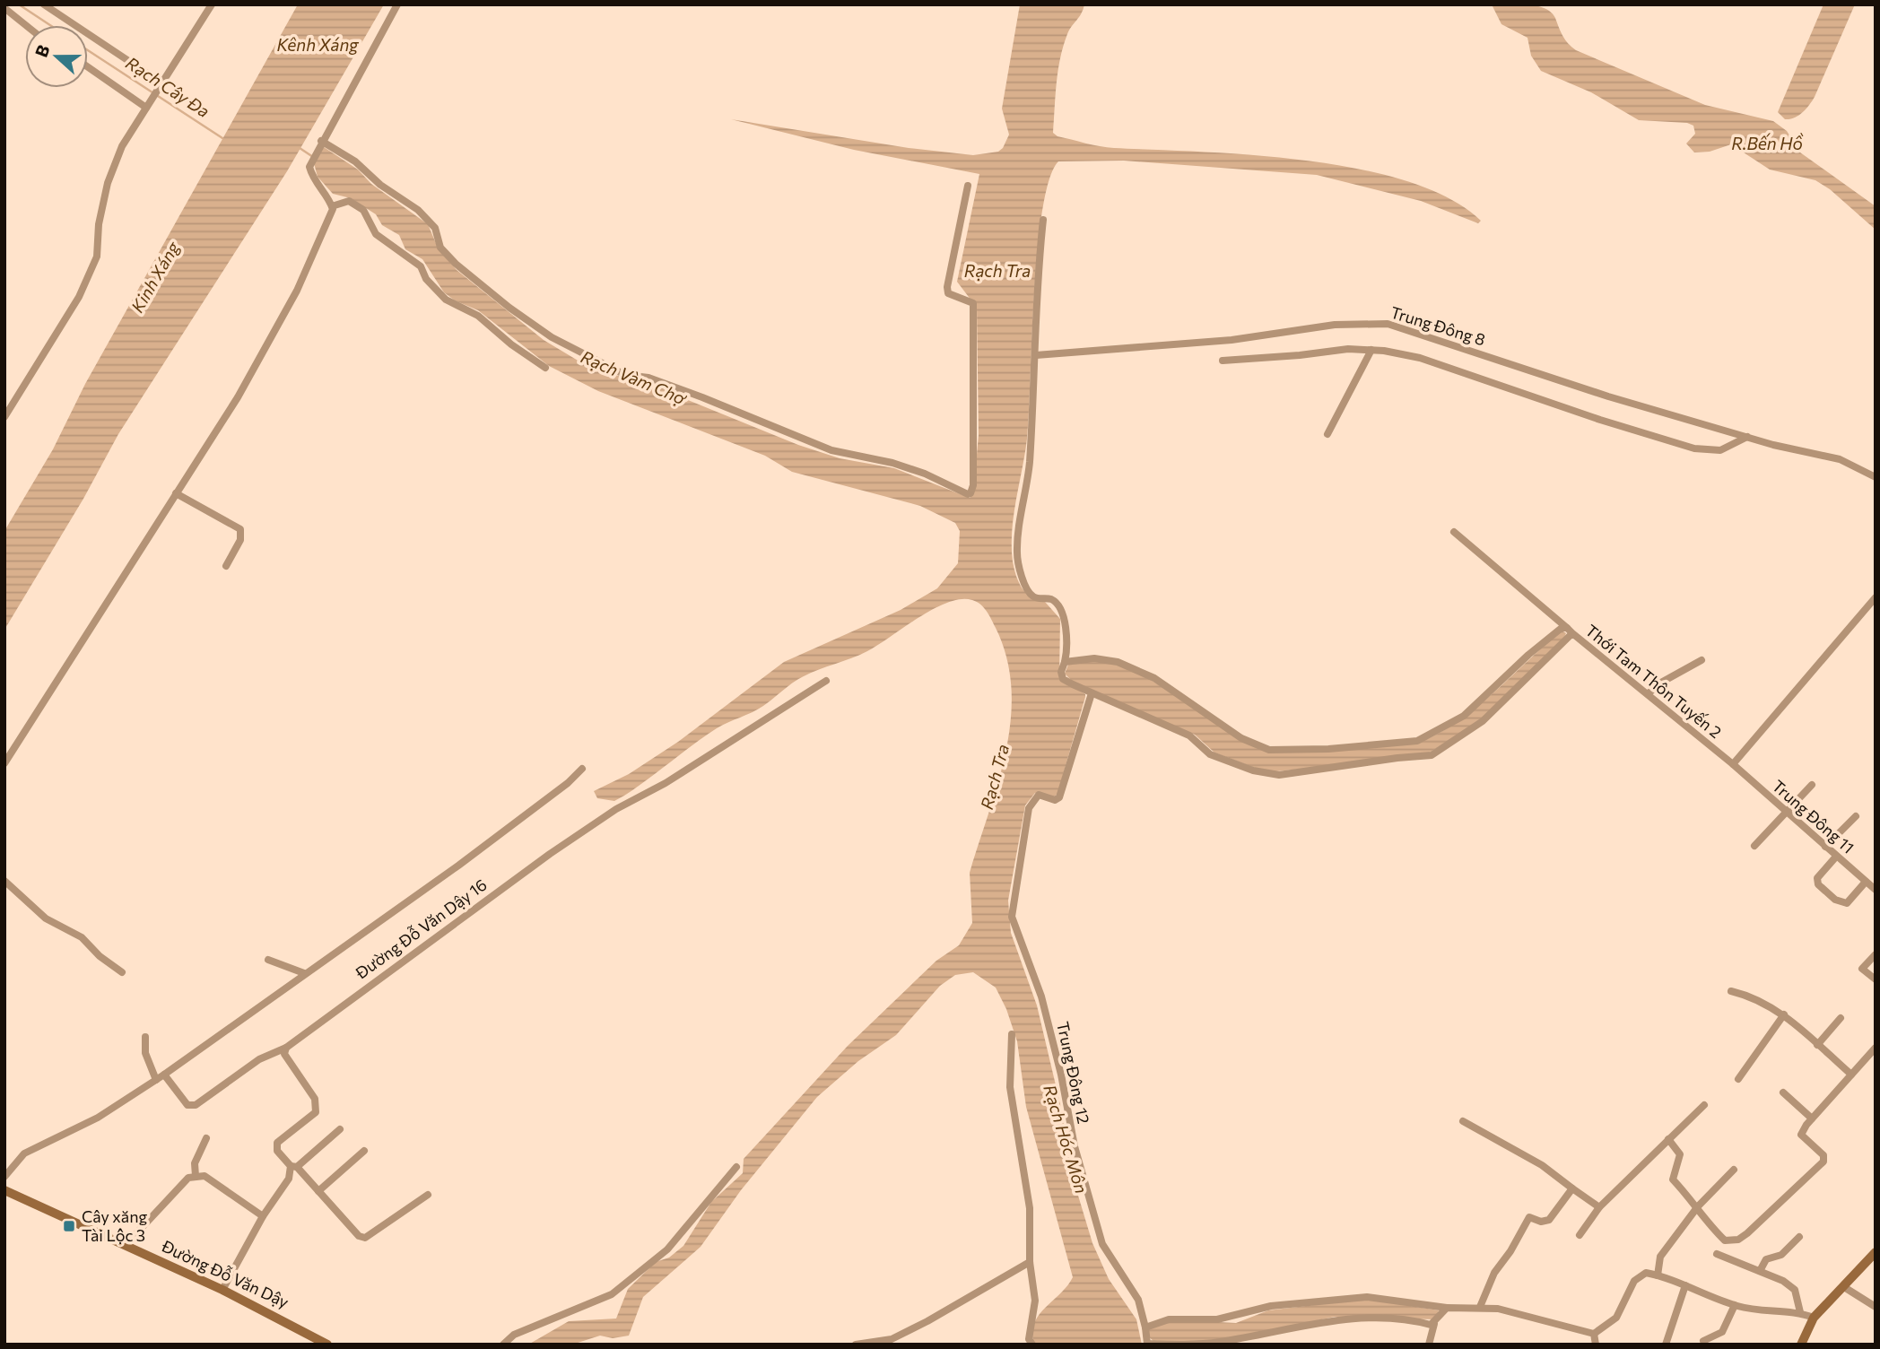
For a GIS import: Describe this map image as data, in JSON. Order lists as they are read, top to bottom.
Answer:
{
  "streets": {
    "main road": ["Đường Đỗ Văn Dậy"],
    "street": [
      "Trung Đông 8",
      "Thới Tam Thôn Tuyến 2",
      "Trung Đông 11",
      "Đường Đỗ Văn Dậy 16",
      "Trung Đông 12"
    ]
  },
  "crossings": [
    ["Thới Tam Thôn Tuyến 2", "Trung Đông 11"],
    ["Thới Tam Thôn Tuyến 2", "Trung Đông 12"]
  ],
  "water": [
    "Kênh Xáng",
    "Rạch Cây Đa",
    "R.Bến Hồ",
    "Rạch Tra",
    "Kinh Xáng",
    "Rạch Vàm Chợ",
    "Rạch Hóc Môn"
  ],
  "places": {
    "transit": ["Cây xăng Tài Lộc 3"]
  },
  "north": "left"
}
